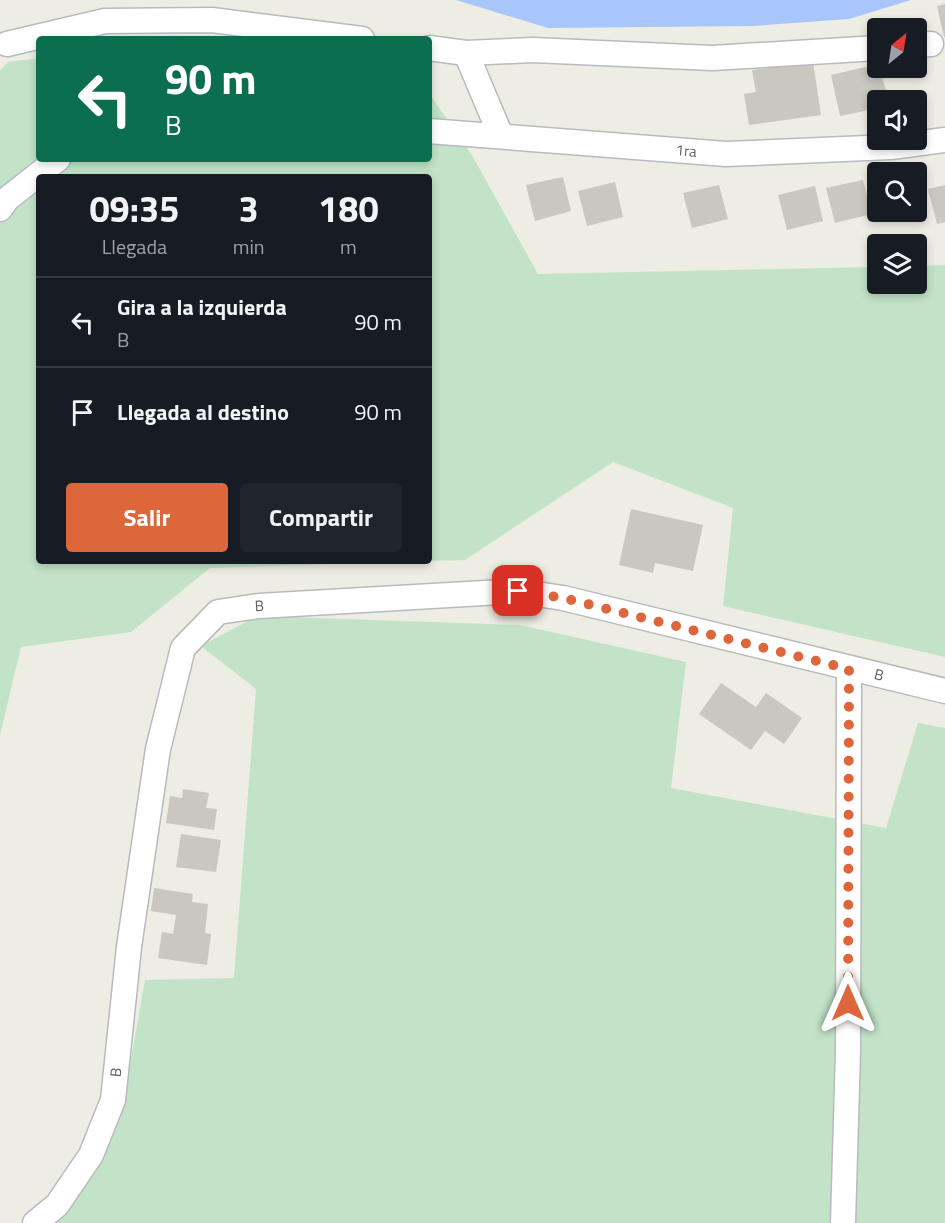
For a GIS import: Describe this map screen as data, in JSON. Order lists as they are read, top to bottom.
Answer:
{
  "streets": {
    "street": ["1ra", "B"]
  },
  "north": "top right",
  "page": {
    "turn": ["90 m", "B"],
    "eta": [
      "09:35",
      "Llegada",
      "3",
      "min",
      "180",
      "m"
    ],
    "list": [
      {
        "name": "Gira a la izquierda",
        "note": "B",
        "value": "90 m"
      },
      {
        "name": "Llegada al destino",
        "value": "90 m"
      }
    ],
    "buttons": ["Salir", "Compartir"]
  }
}
